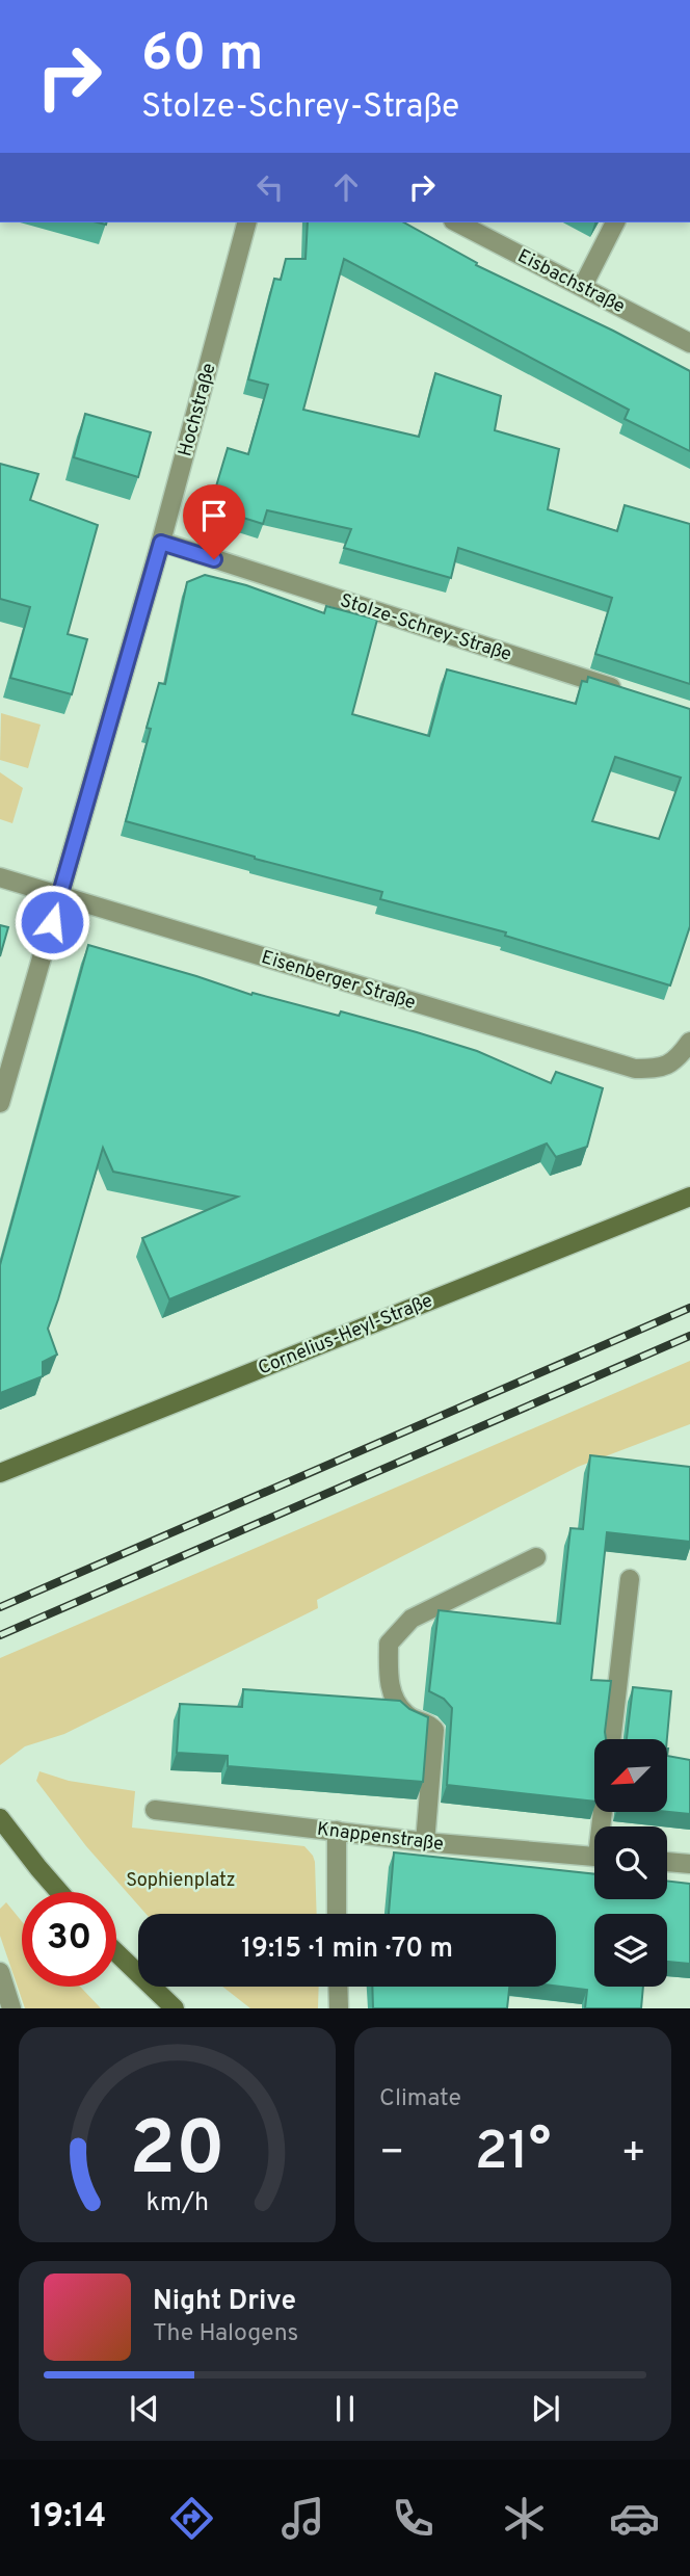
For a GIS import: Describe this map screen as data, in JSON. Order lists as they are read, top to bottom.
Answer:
{
  "streets": {
    "main road": ["Cornelius-Heyl-Straße"],
    "street": [
      "Eisbachstraße",
      "Hochstraße",
      "Stolze-Schrey-Straße",
      "Eisenberger Straße",
      "Knappenstraße"
    ]
  },
  "crossings": [
    ["Hochstraße", "Stolze-Schrey-Straße"],
    ["Hochstraße", "Eisenberger Straße"]
  ],
  "parks": ["Sophienplatz"],
  "north": "bottom left",
  "page": {
    "turn": ["60 m", "Stolze-Schrey-Straße"],
    "limit": "30",
    "trip": "19:15 · 1 min · 70 m",
    "tile": "Climate",
    "heat": ["−", "21°", "+"],
    "song": ["Night Drive", "The Halogens"],
    "tabs": "19:14",
    "gauge": ["20", "km/h"]
  }
}
